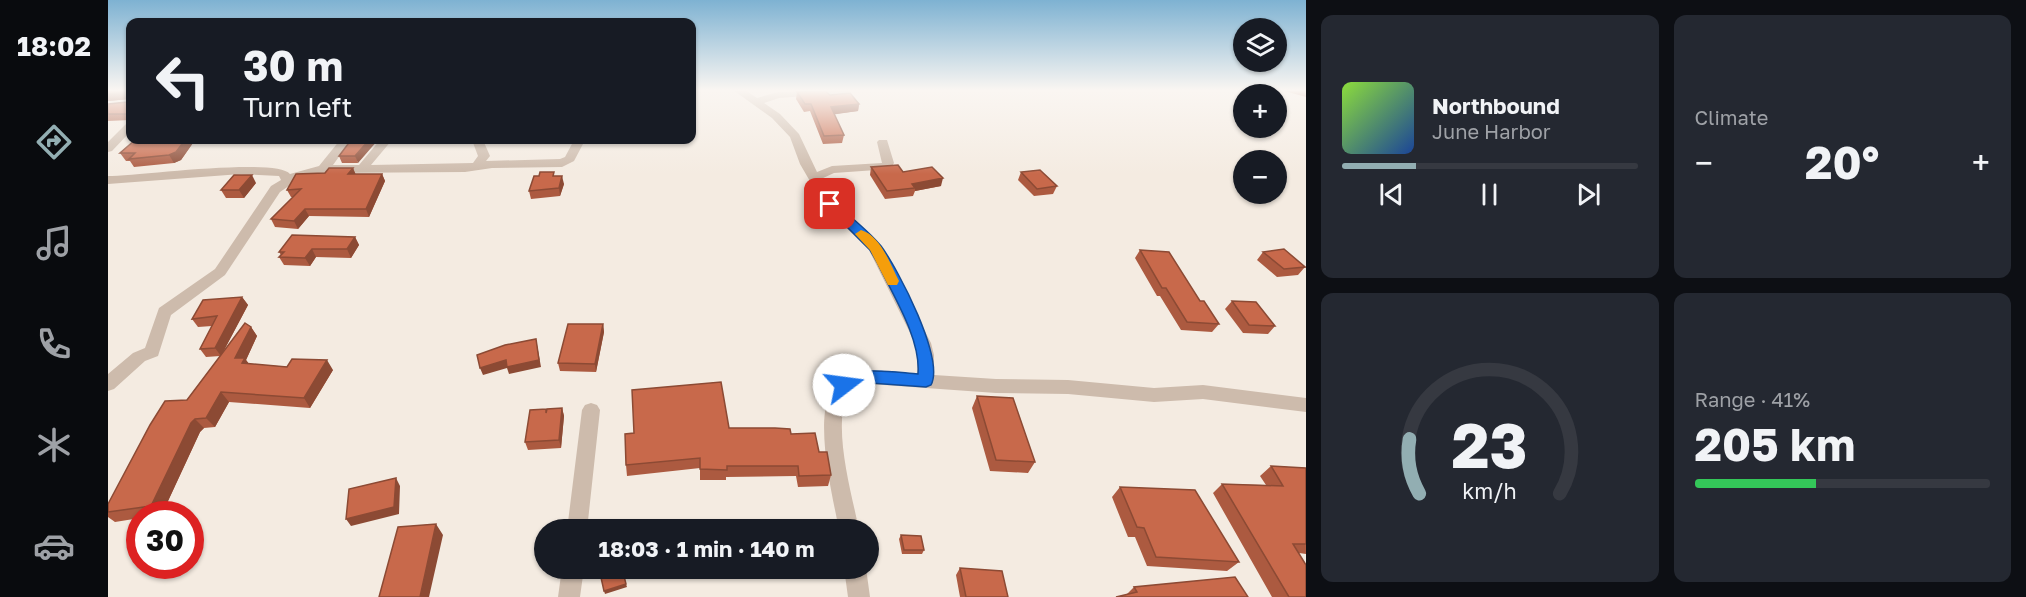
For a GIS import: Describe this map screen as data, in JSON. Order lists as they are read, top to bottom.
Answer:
{
  "page": {
    "tabs": "18:02",
    "tile": [
      "Climate",
      ["Range · 41%", "205 km"]
    ],
    "map_buttons": ["+", "−"],
    "turn": ["30 m", "Turn left"],
    "song": ["Northbound", "June Harbor"],
    "heat": ["−", "20°", "+"],
    "limit": "30",
    "trip": "18:03 · 1 min · 140 m",
    "gauge": ["23", "km/h"]
  }
}
